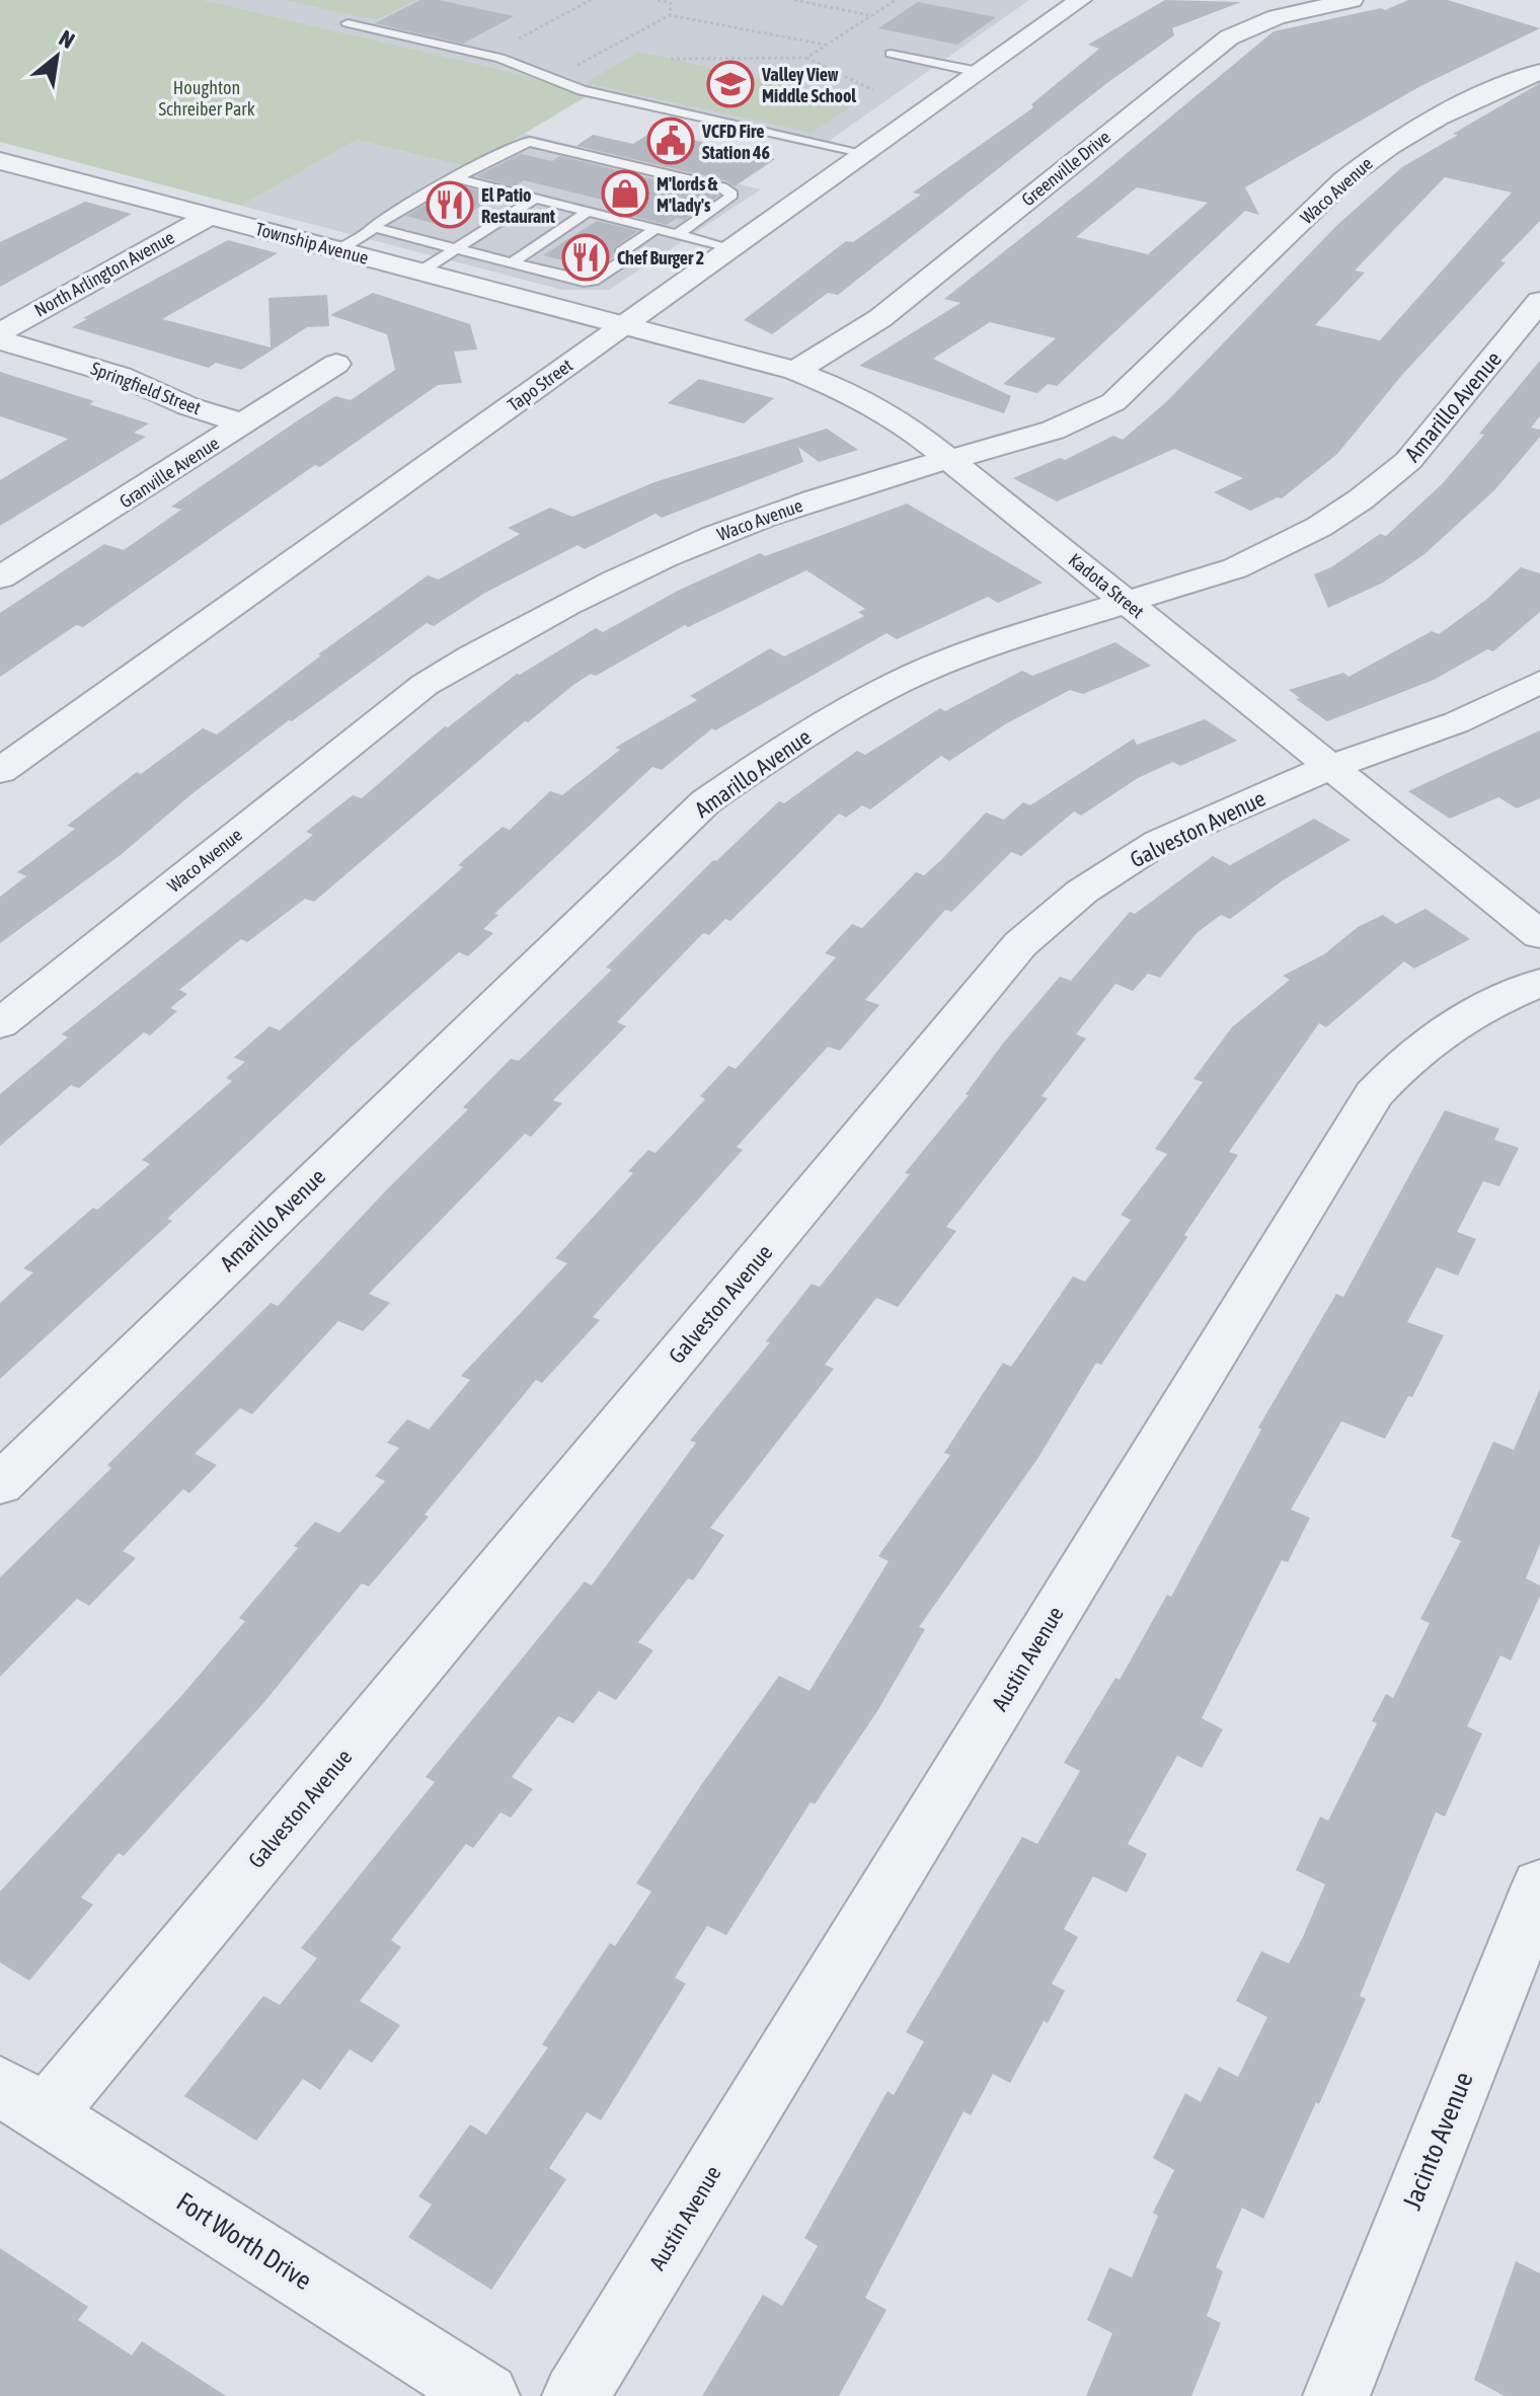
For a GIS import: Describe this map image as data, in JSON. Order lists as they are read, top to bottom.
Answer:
{
  "streets": {
    "street": [
      "Greenville Drive",
      "Waco Avenue",
      "Township Avenue",
      "North Arlington Avenue",
      "Tapo Street",
      "Springfield Street",
      "Amarillo Avenue",
      "Granville Avenue",
      "Kadota Street",
      "Galveston Avenue",
      "Austin Avenue",
      "Jacinto Avenue",
      "Fort Worth Drive"
    ]
  },
  "crossings": [
    ["Greenville Drive", "Kadota Street"],
    ["Waco Avenue", "Kadota Street"],
    ["Township Avenue", "North Arlington Avenue"],
    ["Township Avenue", "Tapo Street"],
    ["Township Avenue", "Kadota Street"],
    ["Tapo Street", "Kadota Street"],
    ["Springfield Street", "Granville Avenue"],
    ["Amarillo Avenue", "Kadota Street"],
    ["Kadota Street", "Galveston Avenue"],
    ["Galveston Avenue", "Fort Worth Drive"]
  ],
  "parks": ["Houghton Schreiber Park"],
  "places": {
    "school or university": ["Valley View Middle School"],
    "public building": ["VCFD Fire Station 46"],
    "shop": ["M'lords & M'lady's"],
    "restaurant": ["El Patio Restaurant", "Chef Burger 2"]
  },
  "north": "top right"
}
